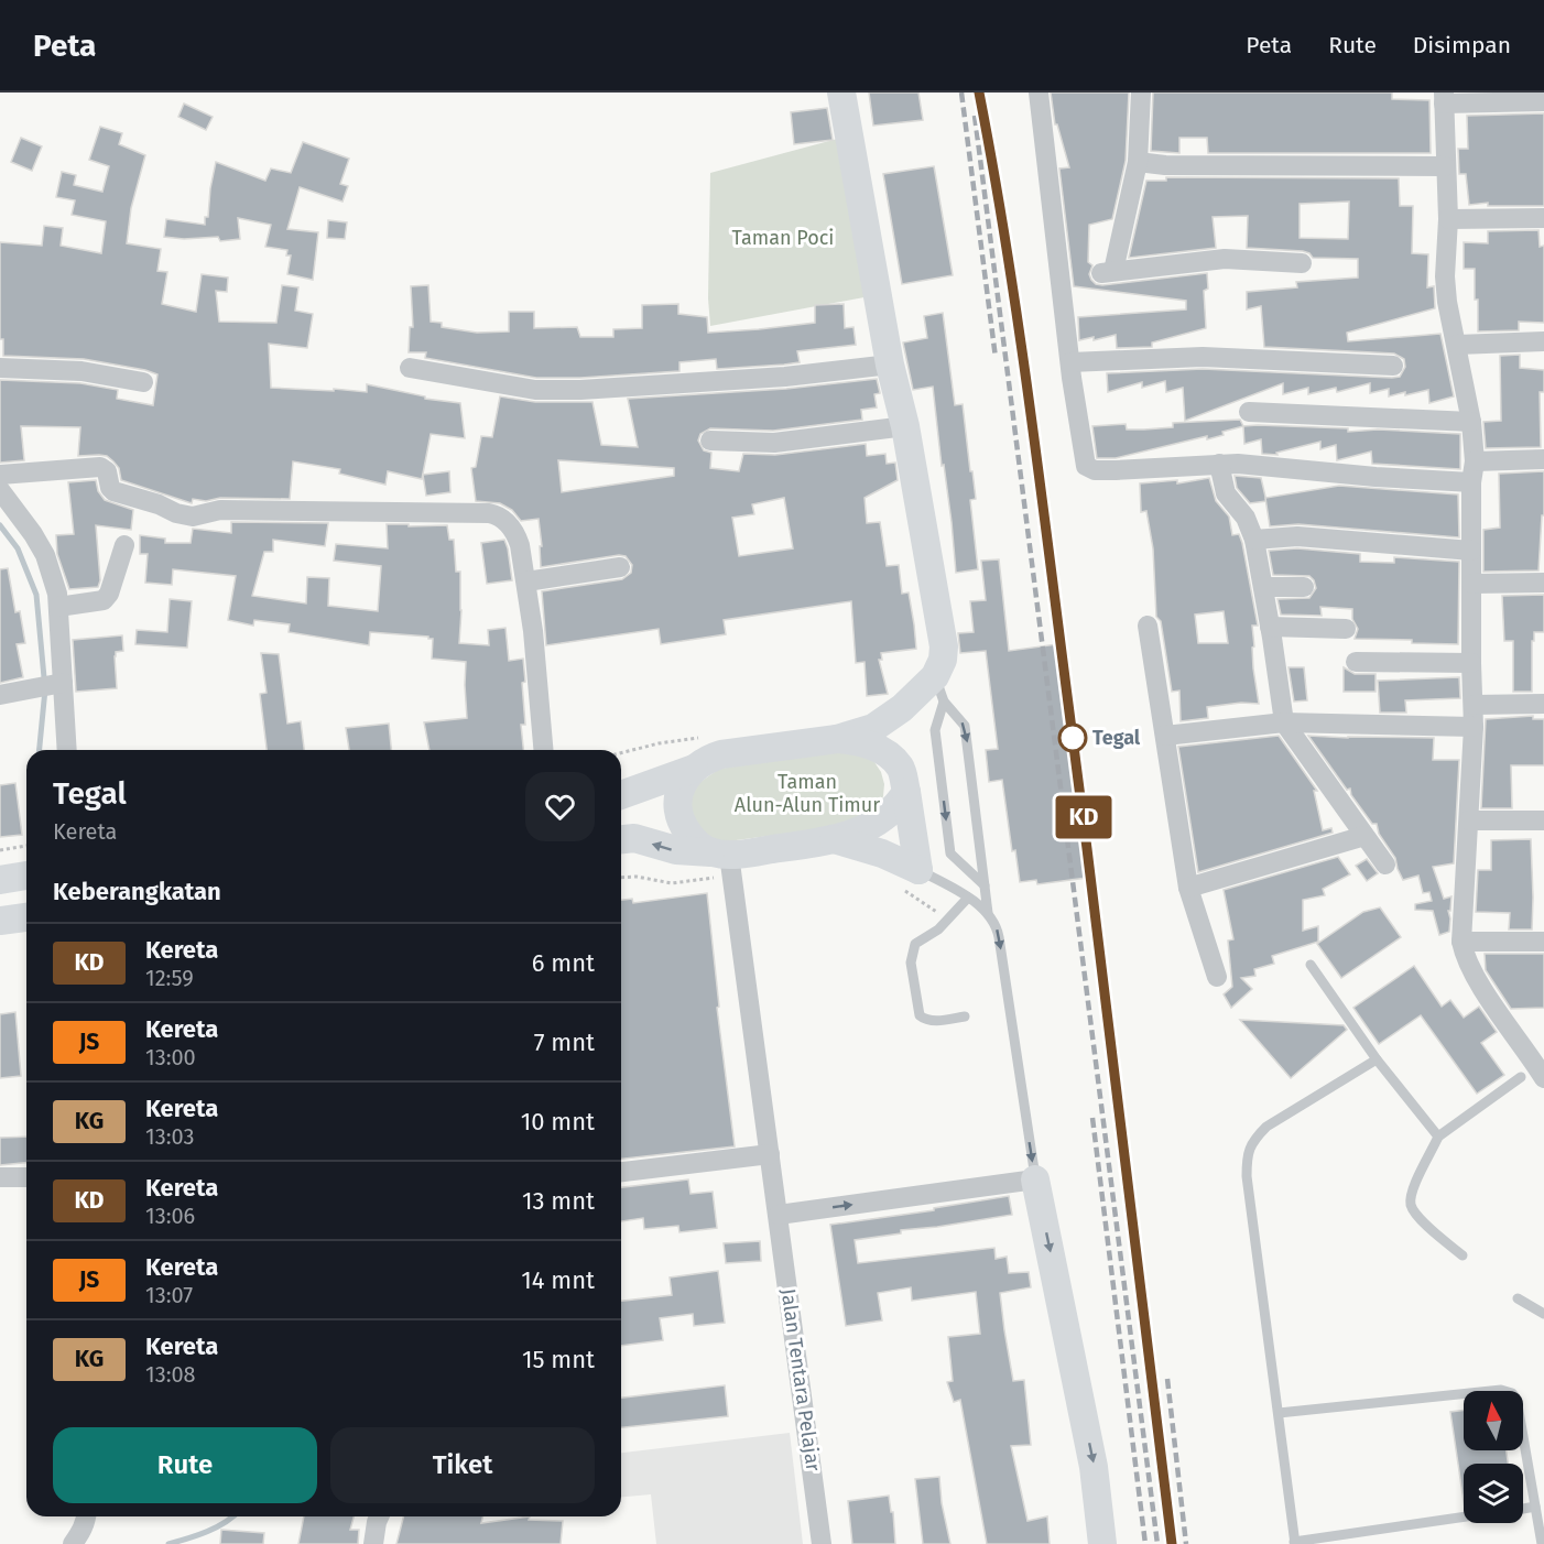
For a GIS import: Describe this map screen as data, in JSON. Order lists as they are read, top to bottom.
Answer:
{
  "streets": {
    "street": ["Jalan Tentara Pelajar"]
  },
  "parks": ["Taman Poci", "Taman Alun-Alun Timur"],
  "places": ["Tegal"],
  "north": "top",
  "page": {
    "header": "Peta",
    "nav": ["Peta", "Rute", "Disimpan"],
    "on_map": "KD",
    "heading": [
      ["Tegal", "Kereta"],
      "Keberangkatan"
    ],
    "list": [
      {
        "mark": "KD",
        "name": "Kereta",
        "note": "12:59",
        "value": "6 mnt"
      },
      {
        "mark": "JS",
        "name": "Kereta",
        "note": "13:00",
        "value": "7 mnt"
      },
      {
        "mark": "KG",
        "name": "Kereta",
        "note": "13:03",
        "value": "10 mnt"
      },
      {
        "mark": "KD",
        "name": "Kereta",
        "note": "13:06",
        "value": "13 mnt"
      },
      {
        "mark": "JS",
        "name": "Kereta",
        "note": "13:07",
        "value": "14 mnt"
      },
      {
        "mark": "KG",
        "name": "Kereta",
        "note": "13:08",
        "value": "15 mnt"
      }
    ],
    "buttons": ["Rute", "Tiket"]
  }
}
